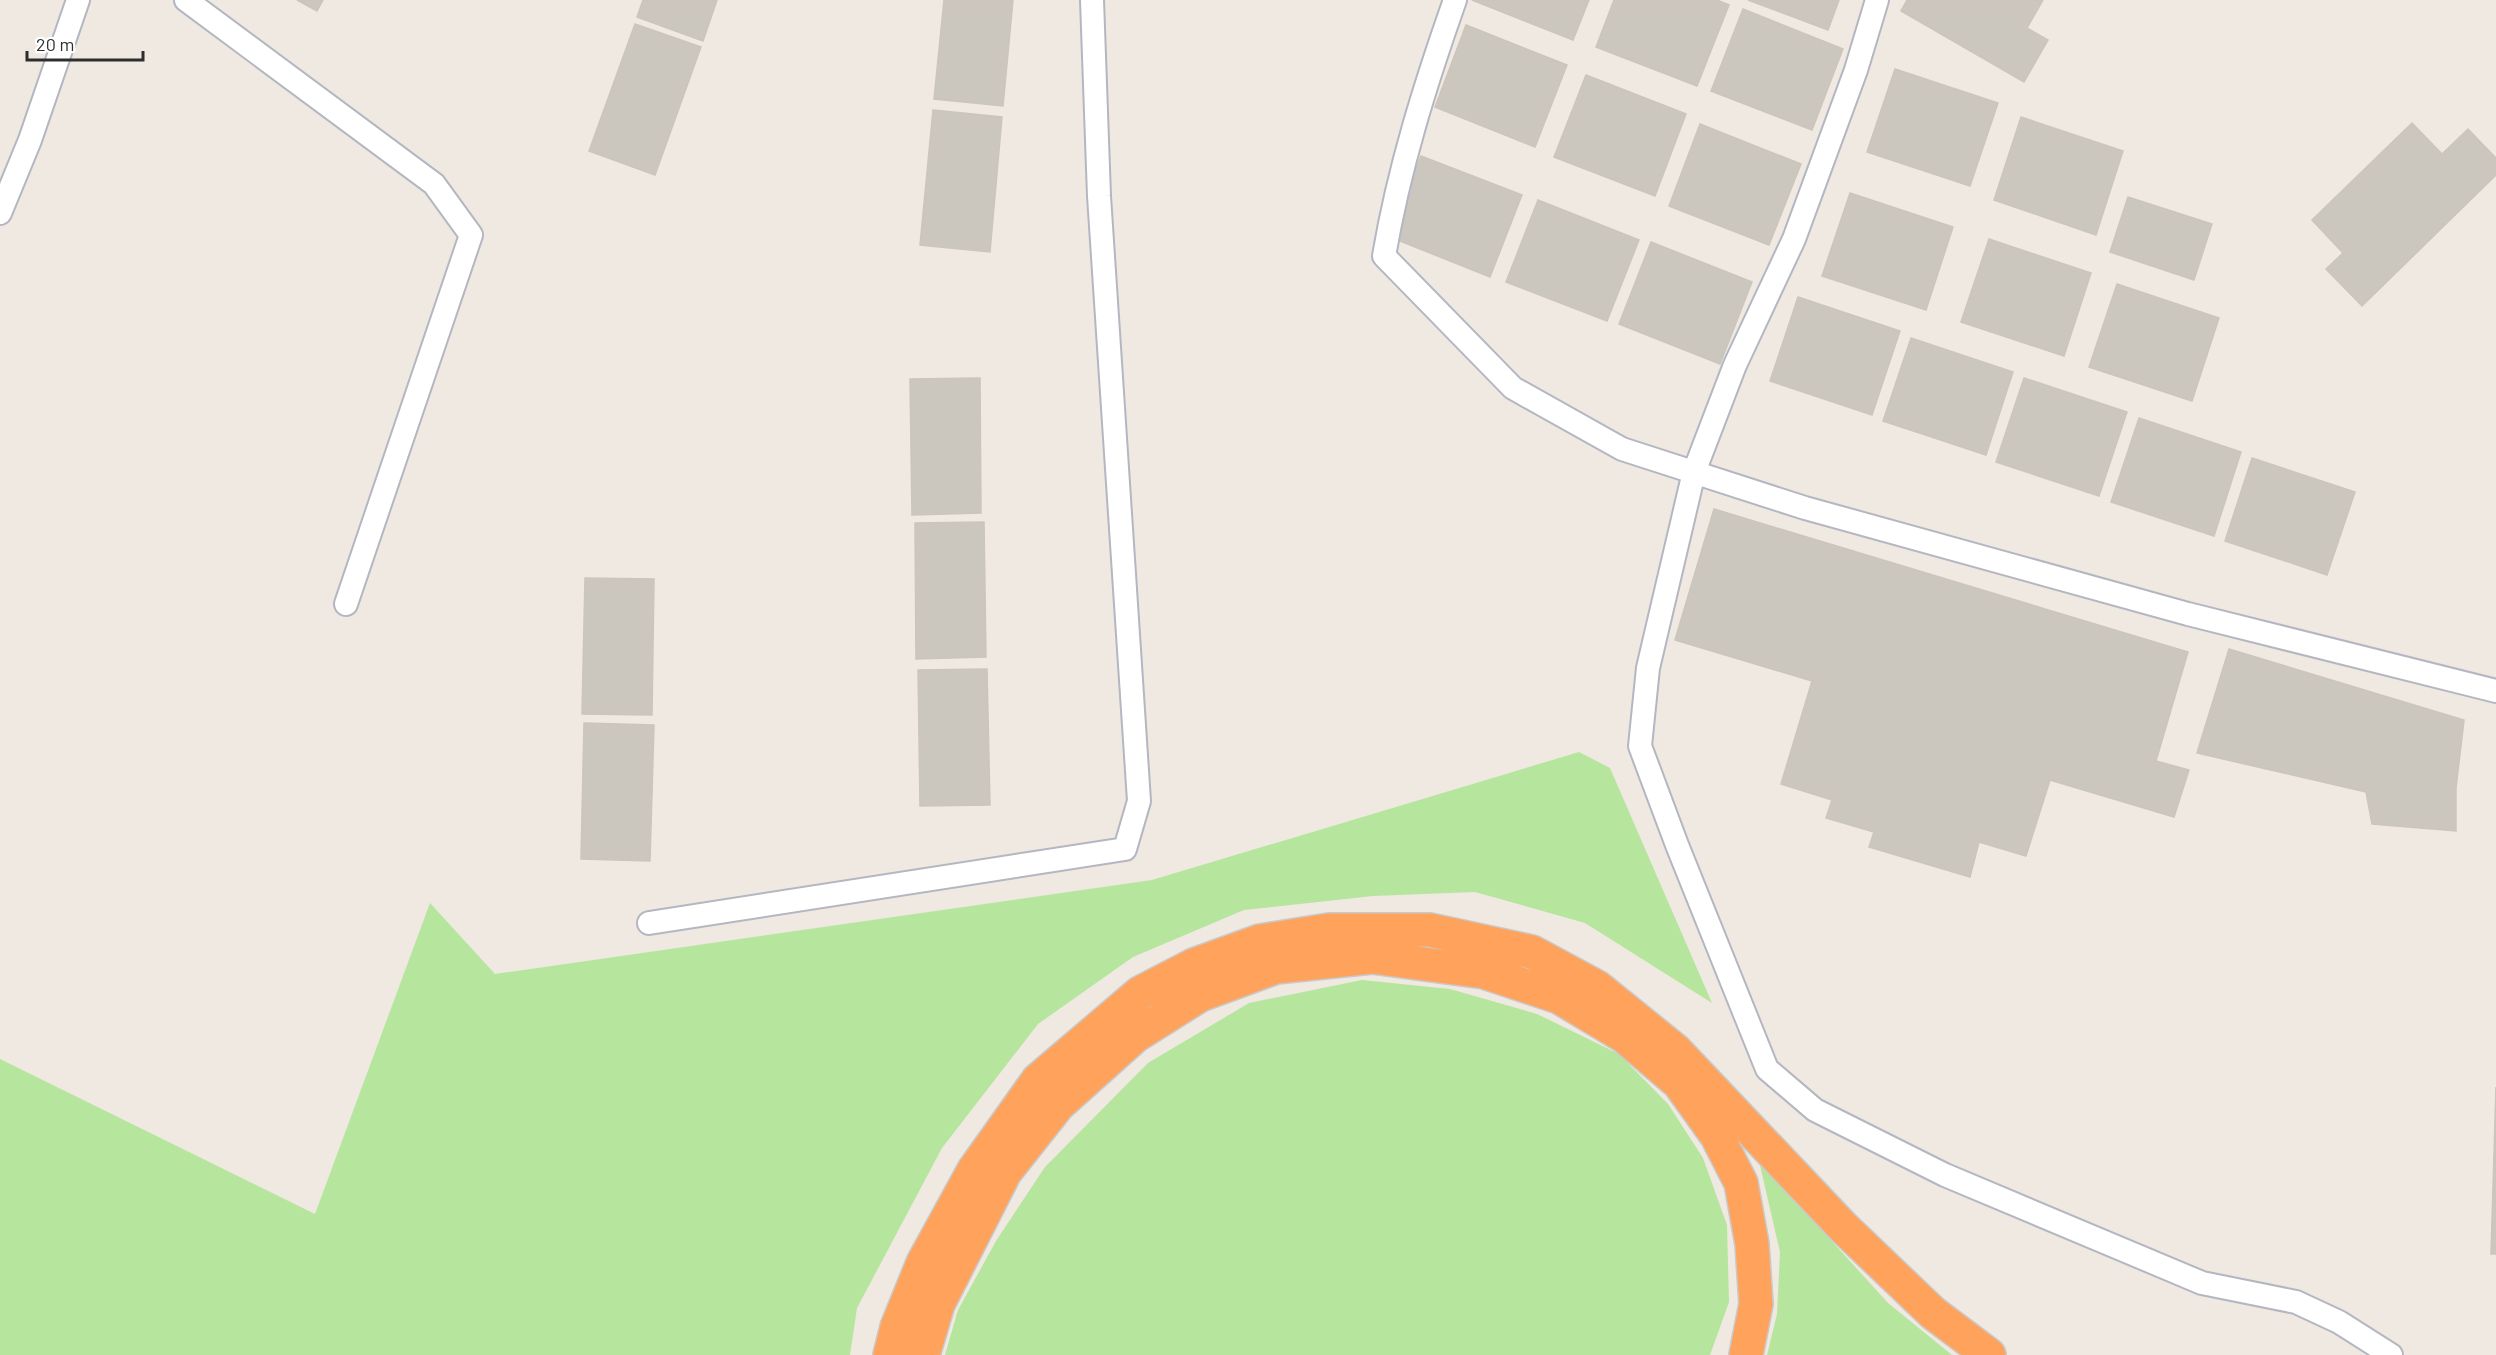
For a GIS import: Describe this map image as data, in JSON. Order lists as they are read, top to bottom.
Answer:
{
  "scale_bar": "20 m"
}
